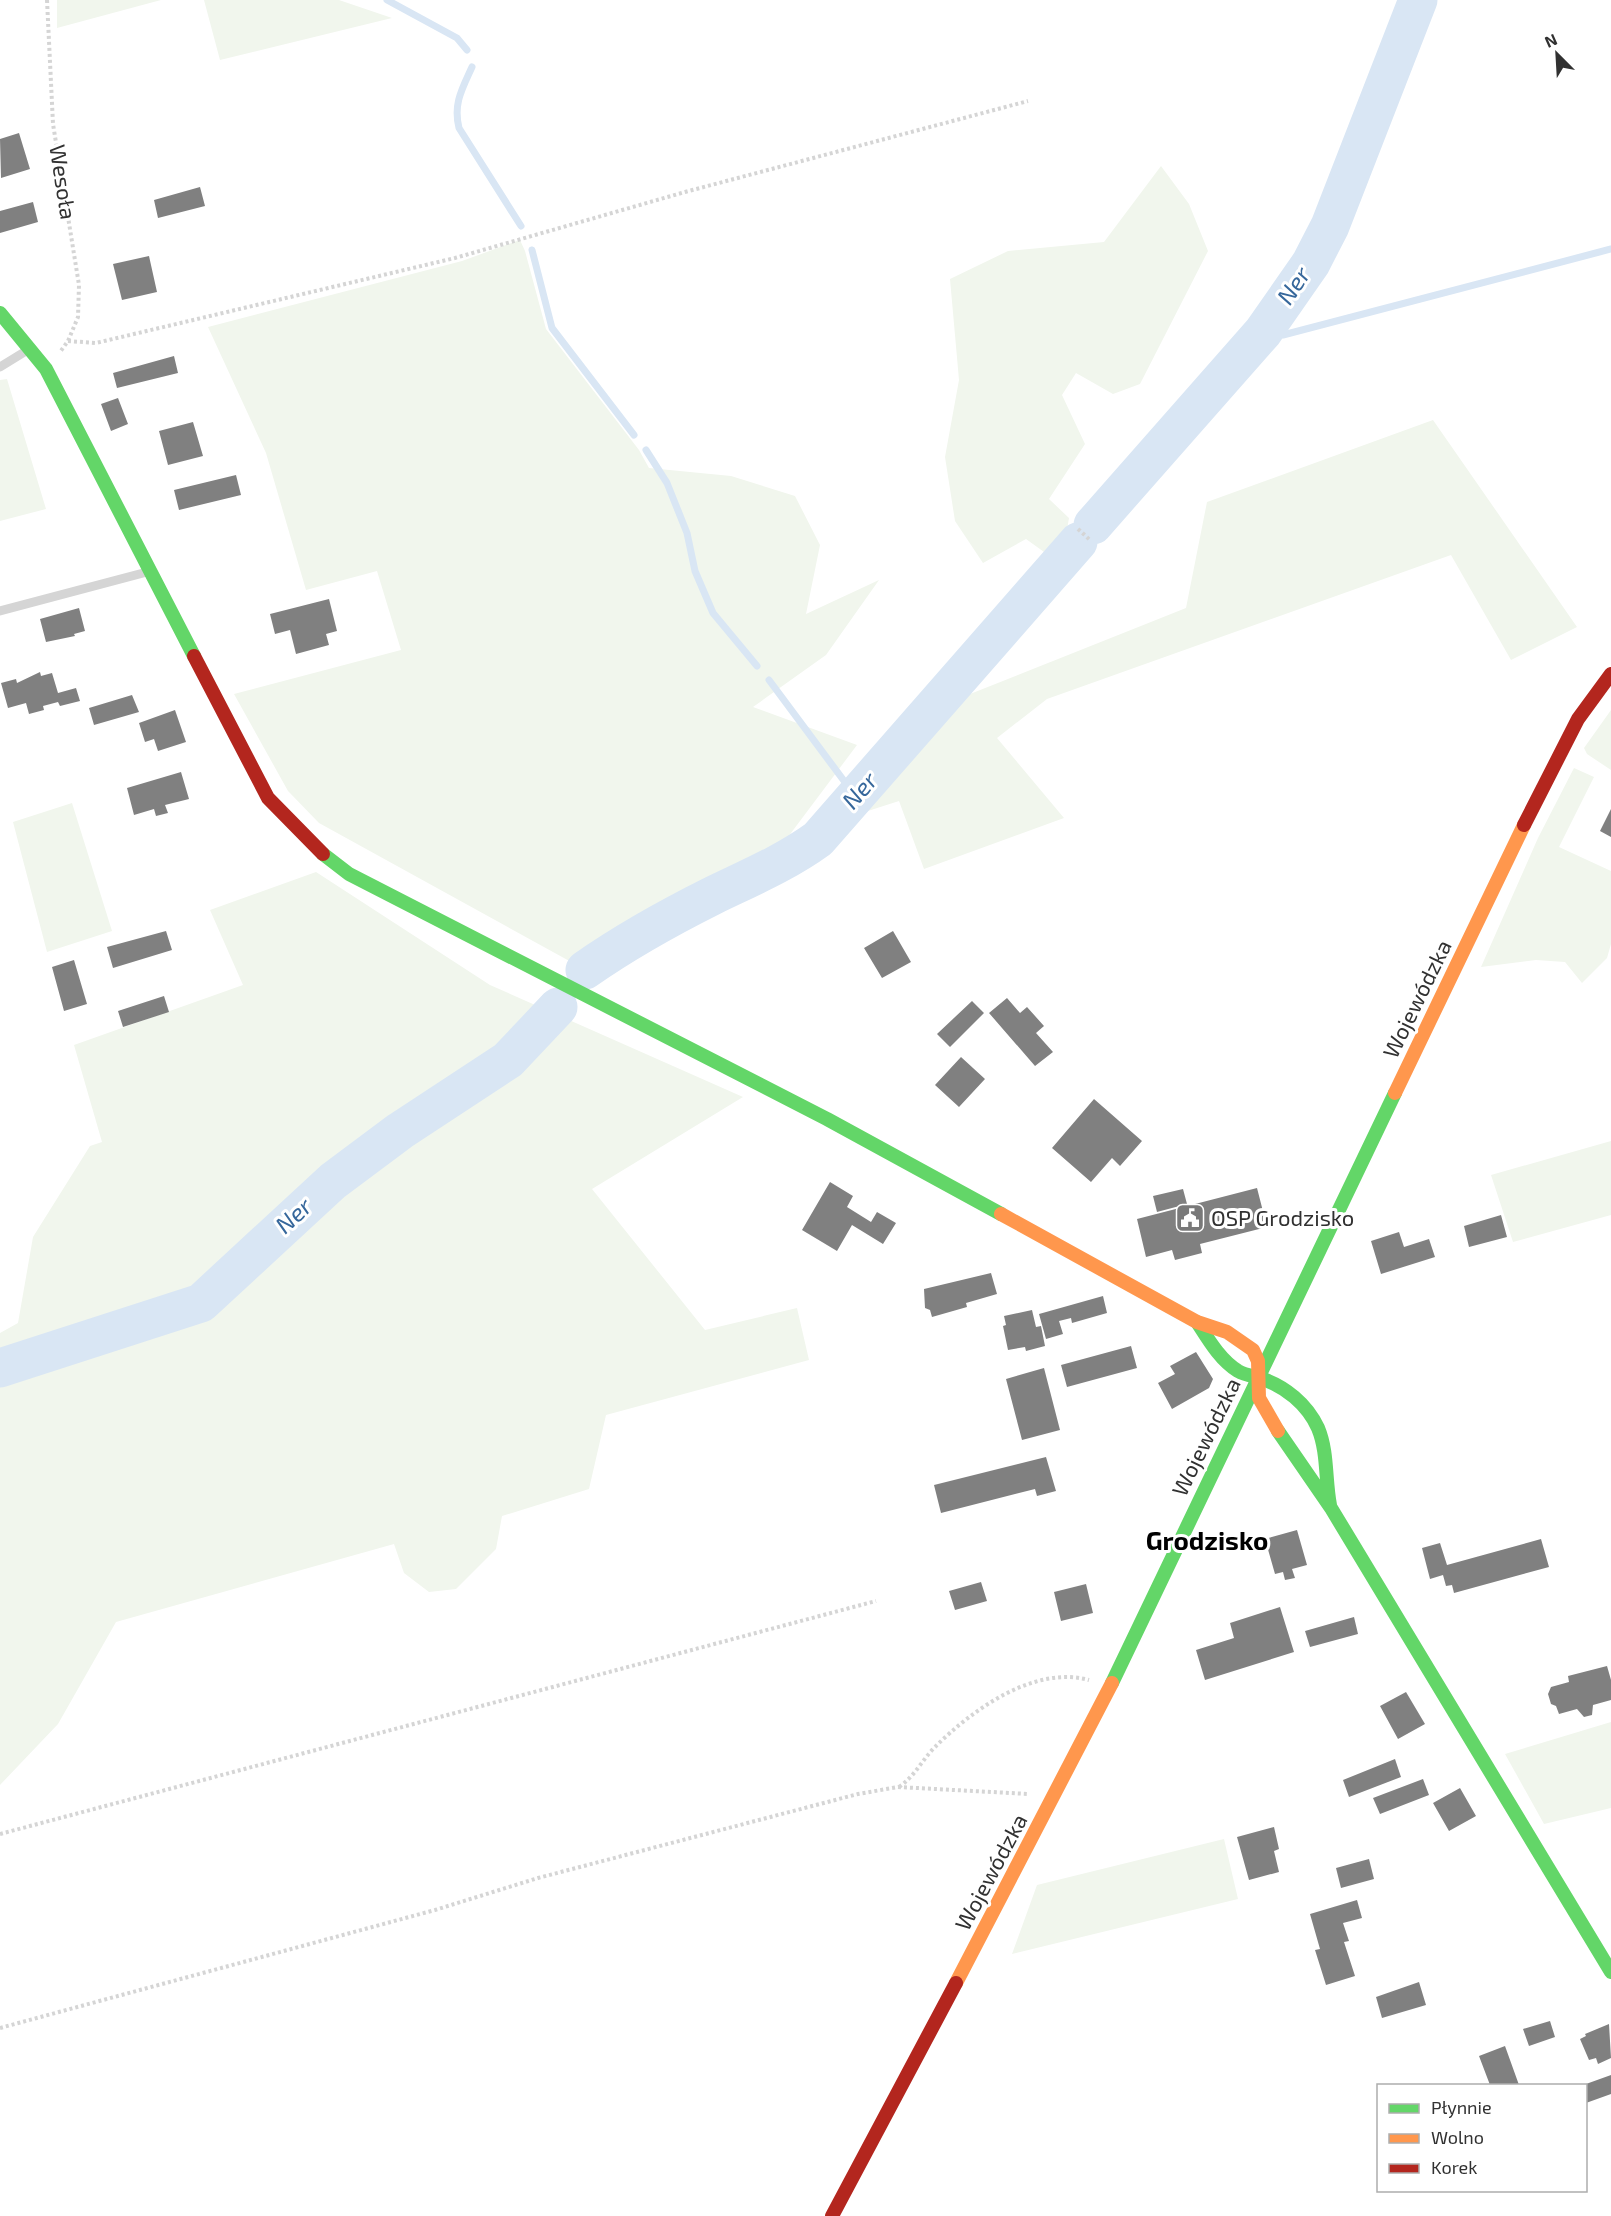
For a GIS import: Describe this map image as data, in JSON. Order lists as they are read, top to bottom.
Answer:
{
  "streets": {
    "street": ["Wojewódzka"],
    "path": ["Wesoła"]
  },
  "districts": ["Grodzisko"],
  "water": ["Ner"],
  "places": {
    "public building": ["OSP Grodzisko"]
  },
  "legend": ["Płynnie", "Wolno", "Korek"],
  "north": "top left"
}
